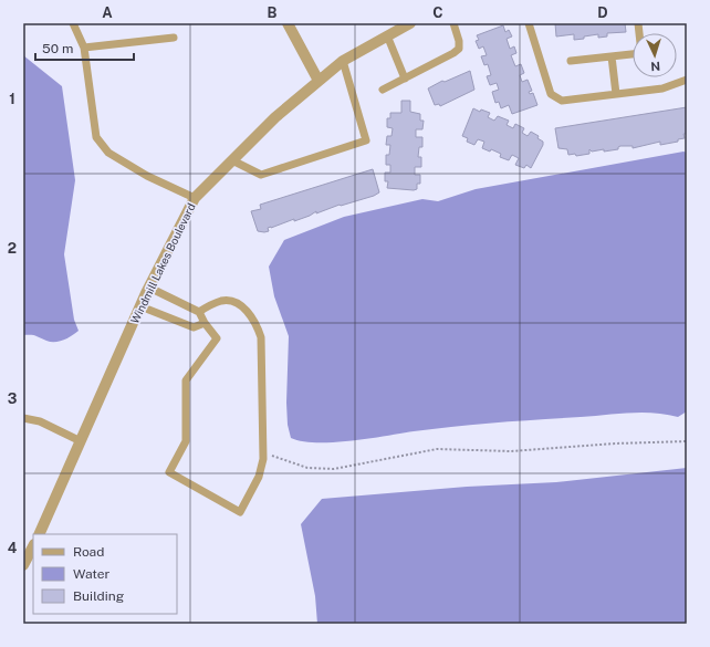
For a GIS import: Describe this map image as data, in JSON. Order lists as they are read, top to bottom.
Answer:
{
  "streets": {
    "street": ["Windmill Lakes Boulevard"]
  },
  "legend": ["Road", "Water", "Building"],
  "scale_bar": "50 m",
  "north": "bottom",
  "grid": {
    "columns": [
      "A",
      "B",
      "C",
      "D"
    ],
    "rows": [
      "1",
      "2",
      "3",
      "4"
    ]
  }
}
